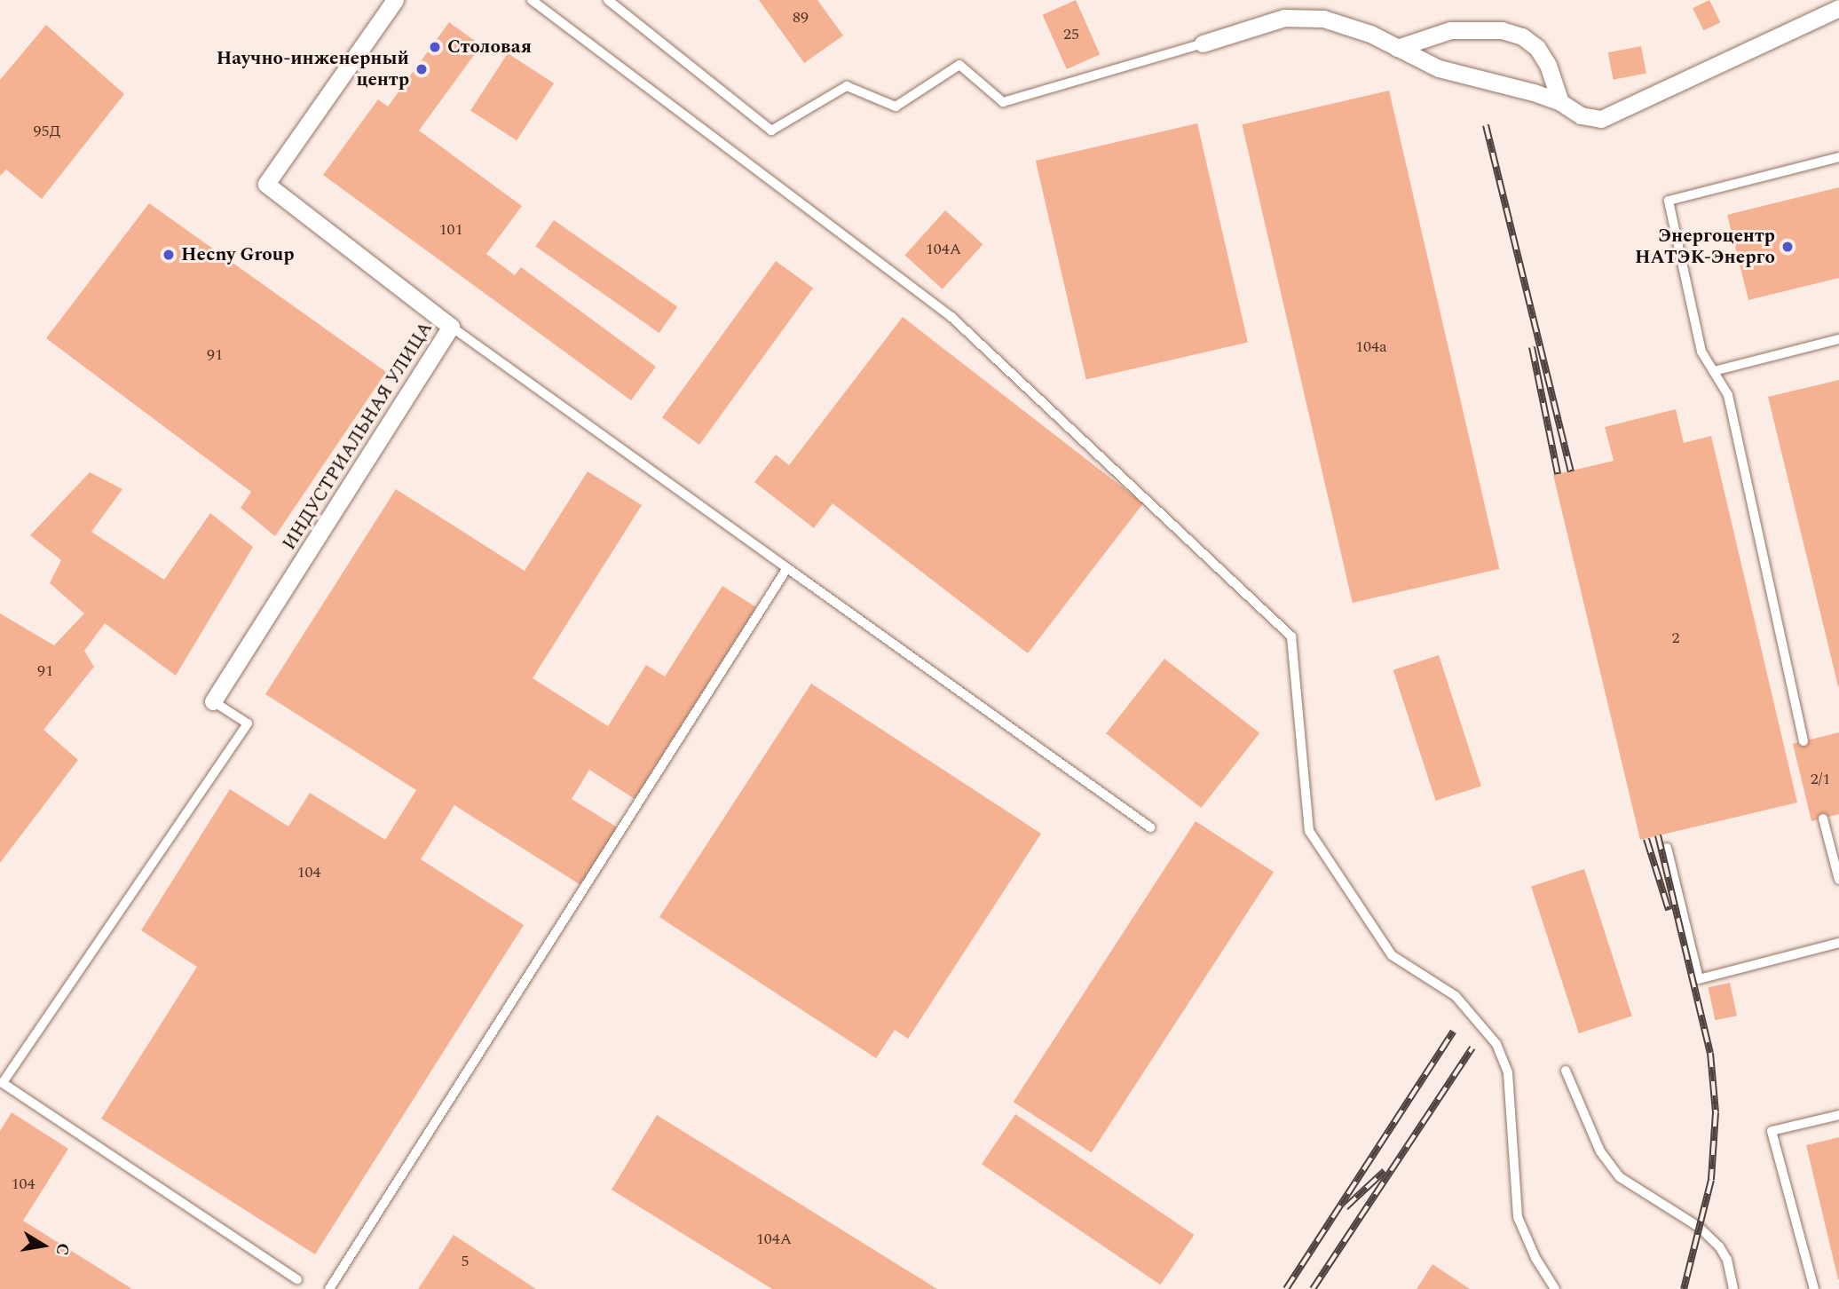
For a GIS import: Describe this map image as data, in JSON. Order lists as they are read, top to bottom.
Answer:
{
  "streets": {
    "street": ["ИНДУСТРИАЛЬНАЯ УЛИЦА"]
  },
  "places": [
    "Столовая",
    "Научно-инженерный центр",
    "Энергоцентр НАТЭК-Энерго",
    "Hecny Group"
  ],
  "house_numbers": [
    "89",
    "25",
    "95Д",
    "101",
    "104А",
    "104а",
    "91",
    "2",
    "91",
    "2/1",
    "104",
    "104",
    "104А",
    "5"
  ],
  "north": "right"
}
